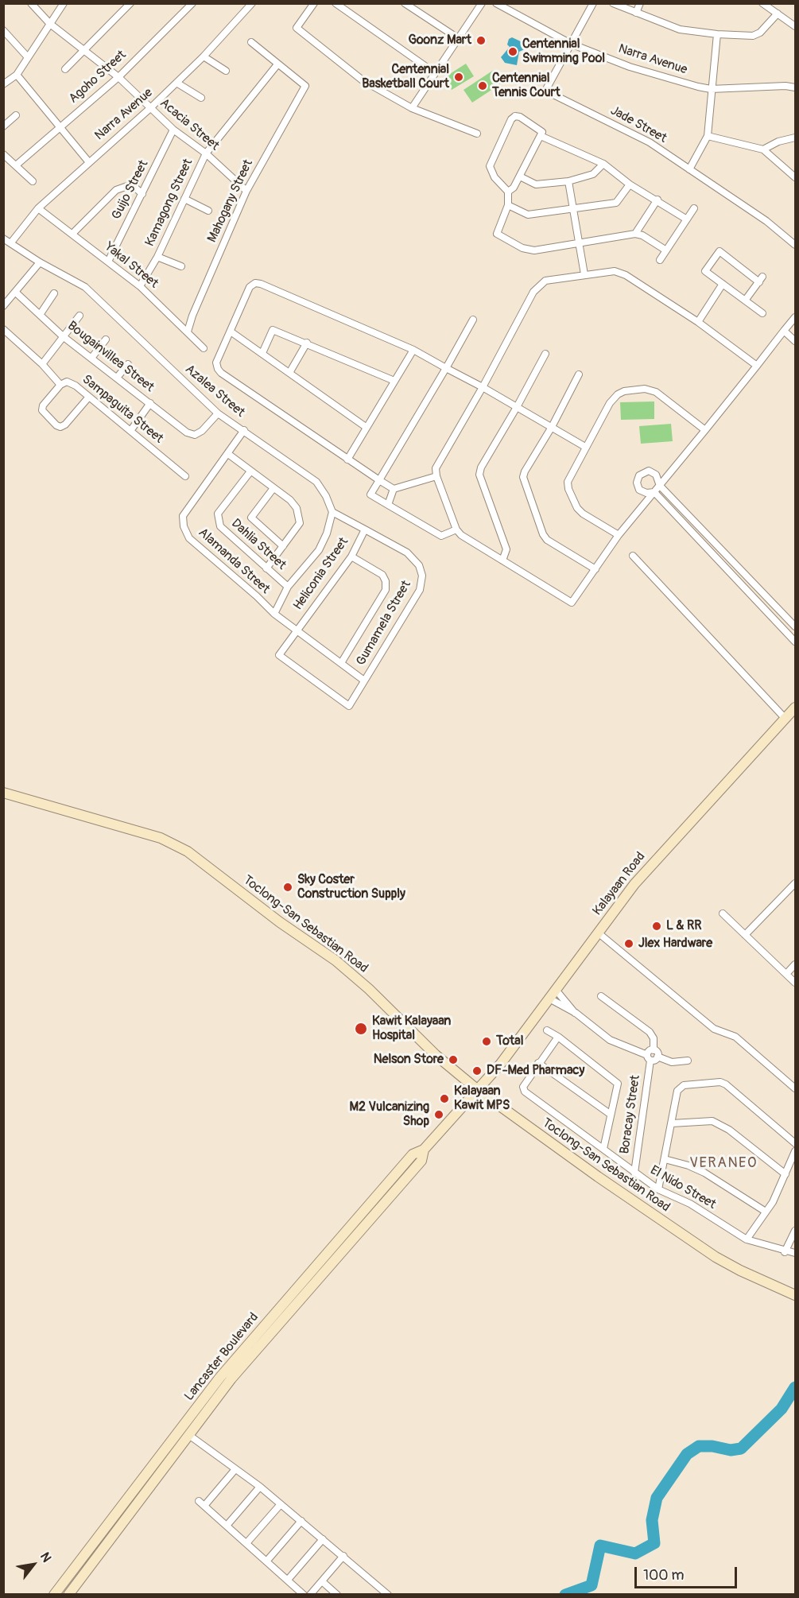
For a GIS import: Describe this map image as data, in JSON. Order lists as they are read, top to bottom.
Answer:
{
  "streets": {
    "main road": ["Kalayaan Road", "Toclong-San Sebastian Road", "Lancaster Boulevard"],
    "street": [
      "Narra Avenue",
      "Agoho Street",
      "Acacia Street",
      "Jade Street",
      "Guijo Street",
      "Mahogany Street",
      "Kamagong Street",
      "Yakal Street",
      "Bougainvillea Street",
      "Azalea Street",
      "Sampaguita Street",
      "Dahlia Street",
      "Alamanda Street",
      "Heliconia Street",
      "Gumamela Street",
      "Boracay Street",
      "El Nido Street"
    ]
  },
  "crossings": [
    ["Narra Avenue", "Acacia Street"],
    ["Narra Avenue", "Jade Street"],
    ["Narra Avenue", "Yakal Street"],
    ["Narra Avenue", "Azalea Street"],
    ["Agoho Street", "Acacia Street"],
    ["Acacia Street", "Guijo Street"],
    ["Acacia Street", "Mahogany Street"],
    ["Acacia Street", "Kamagong Street"],
    ["Guijo Street", "Yakal Street"],
    ["Mahogany Street", "Kamagong Street"],
    ["Mahogany Street", "Yakal Street"],
    ["Kamagong Street", "Yakal Street"],
    ["Bougainvillea Street", "Azalea Street"],
    ["Azalea Street", "Alamanda Street"],
    ["Azalea Street", "Gumamela Street"],
    ["Alamanda Street", "Heliconia Street"],
    ["Alamanda Street", "Gumamela Street"],
    ["Heliconia Street", "Gumamela Street"],
    ["Kalayaan Road", "Toclong-San Sebastian Road"],
    ["Kalayaan Road", "Lancaster Boulevard"],
    ["Toclong-San Sebastian Road", "Lancaster Boulevard"],
    ["Boracay Street", "El Nido Street"]
  ],
  "districts": ["VERANEO"],
  "places": [
    "Goonz Mart",
    "Centennial Swimming Pool",
    "Centennial Basketball Court",
    "Centennial Tennis Court",
    "Sky Coster Construction Supply",
    "L & RR",
    "Jlex Hardware",
    "Kawit Kalayaan Hospital",
    "Total",
    "Nelson Store",
    "DF-Med Pharmacy",
    "Kalayaan Kawit MPS",
    "M2 Vulcanizing Shop"
  ],
  "scale_bar": "100 m",
  "north": "top right"
}
